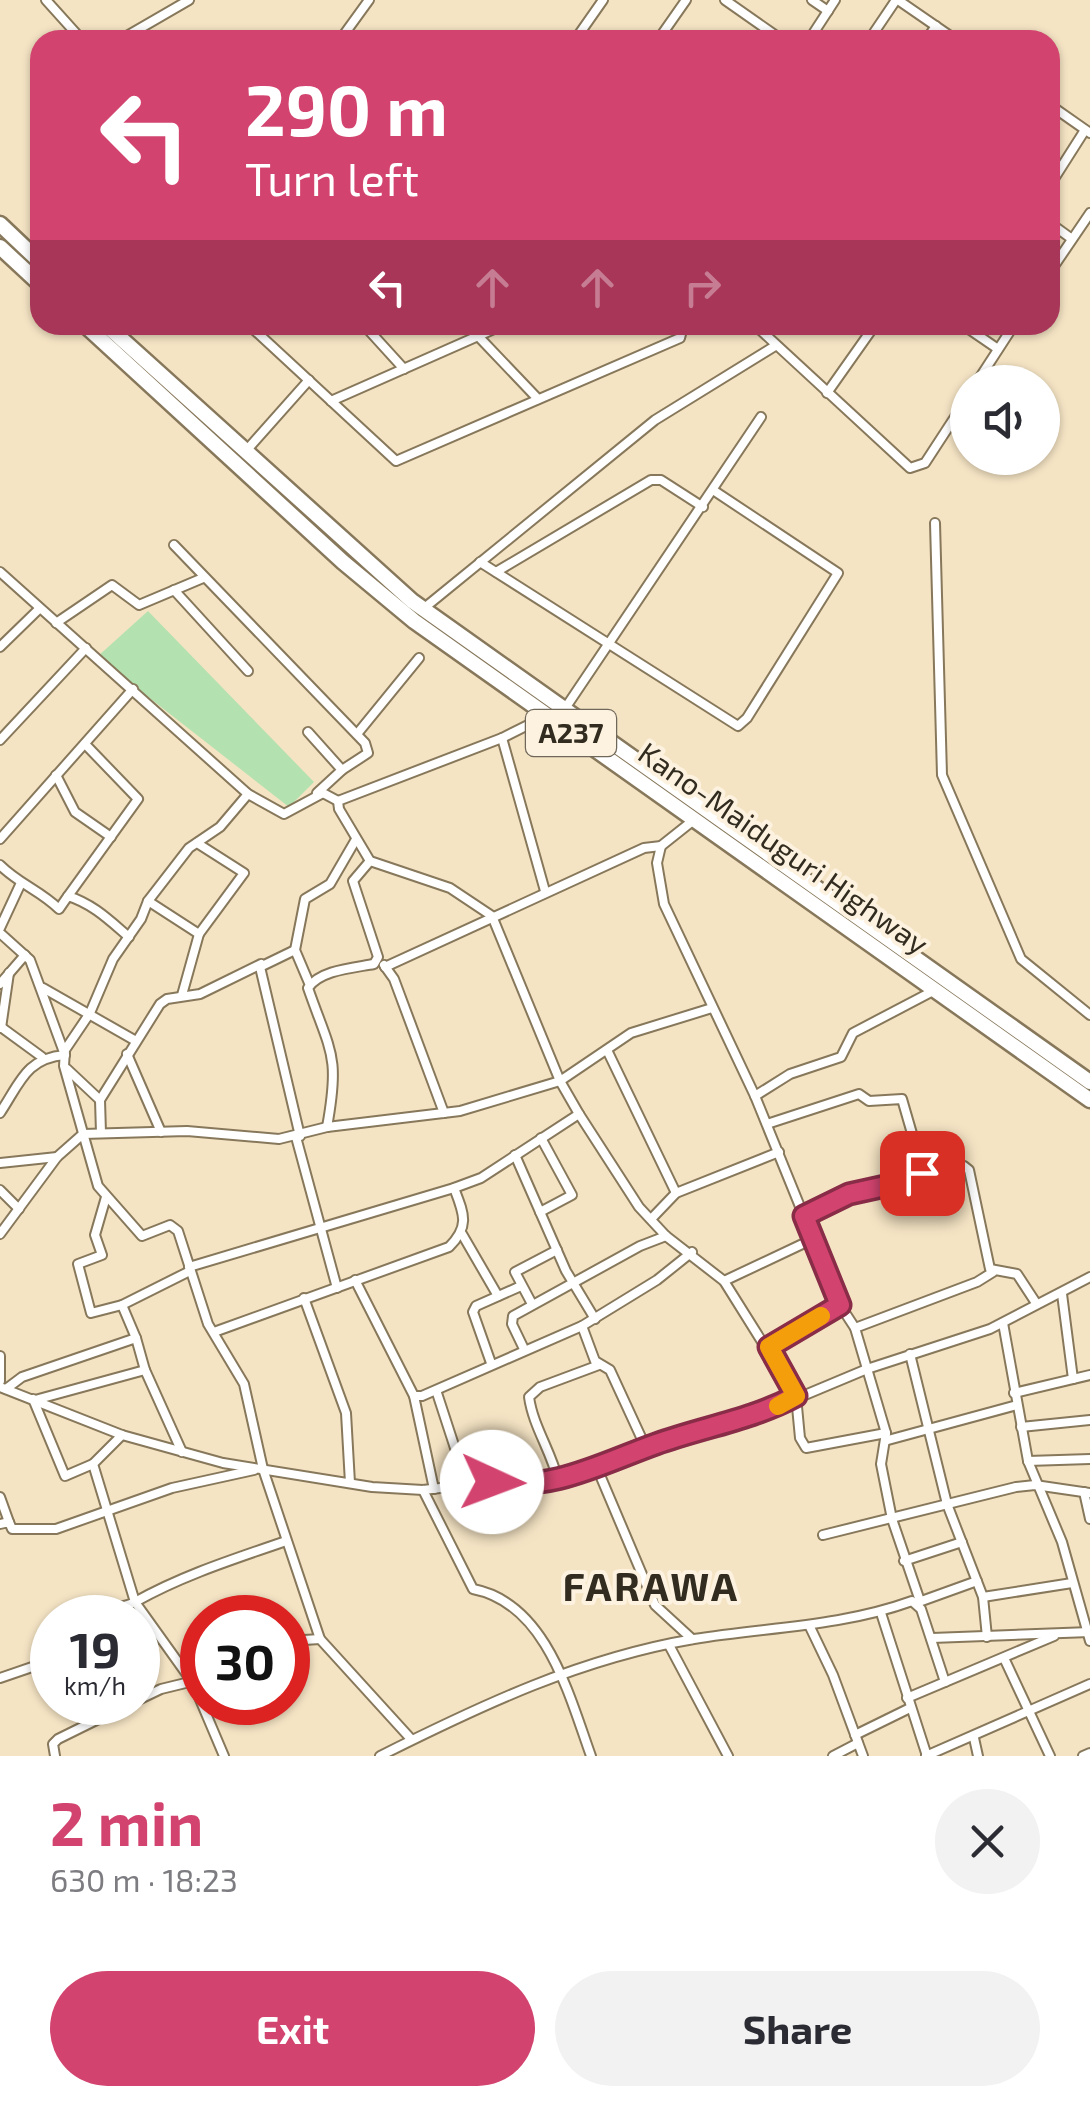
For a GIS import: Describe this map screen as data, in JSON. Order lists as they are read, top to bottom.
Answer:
{
  "streets": {
    "highway": ["A237", "Kano-Maiduguri Highway"]
  },
  "districts": ["FARAWA"],
  "page": {
    "turn": ["290 m", "Turn left"],
    "speed": "19 km/h",
    "limit": "30",
    "heading": ["2 min", "630 m · 18:23"],
    "buttons": ["Exit", "Share"]
  }
}
